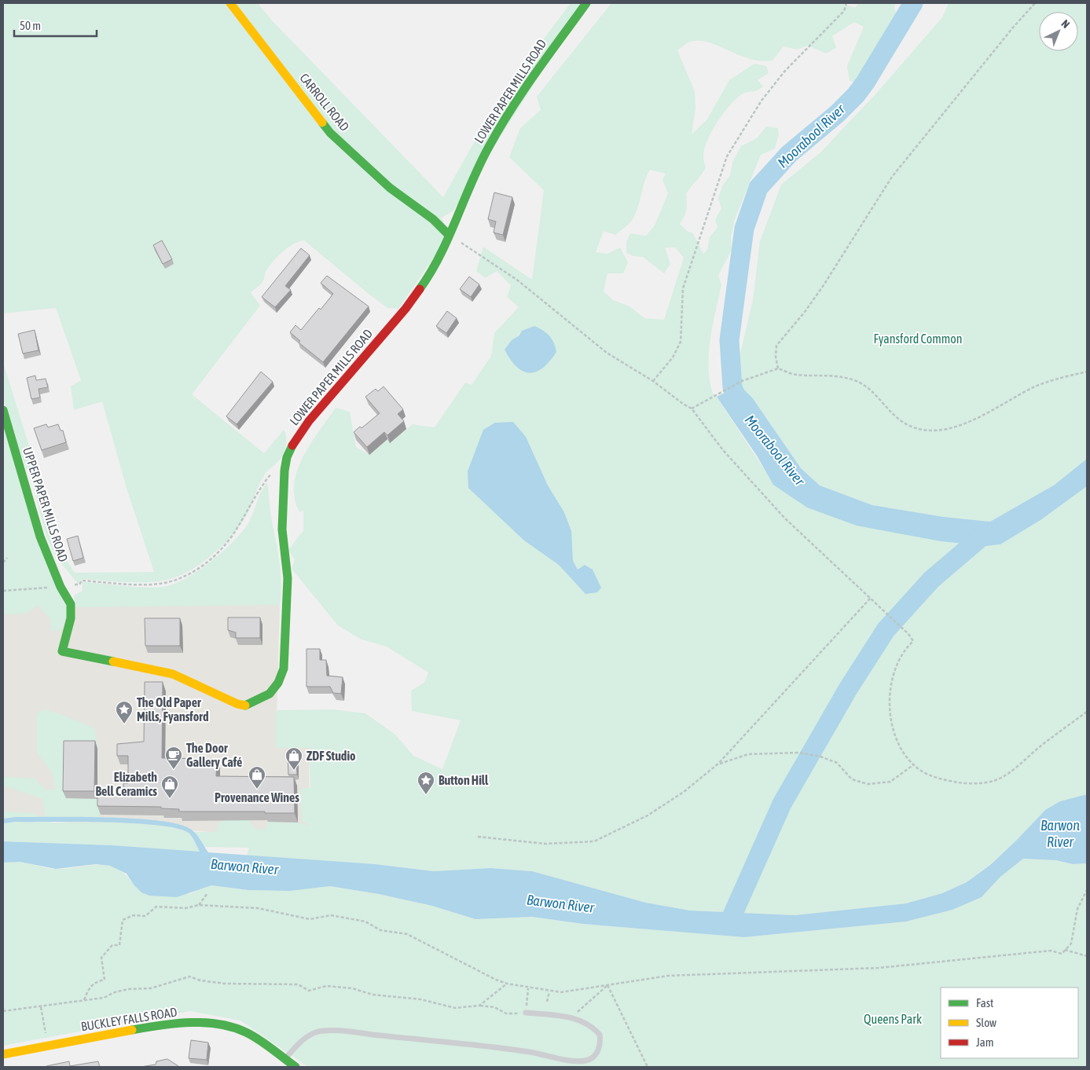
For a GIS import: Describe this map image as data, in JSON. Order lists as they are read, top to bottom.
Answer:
{
  "streets": {
    "street": [
      "LOWER PAPER MILLS ROAD",
      "CARROLL ROAD",
      "UPPER PAPER MILLS ROAD",
      "BUCKLEY FALLS ROAD"
    ]
  },
  "crossings": [
    ["LOWER PAPER MILLS ROAD", "CARROLL ROAD"],
    ["LOWER PAPER MILLS ROAD", "UPPER PAPER MILLS ROAD"]
  ],
  "water": ["Moorabool River", "Barwon River"],
  "parks": ["Fyansford Common", "Queens Park"],
  "places": {
    "place": ["The Old Paper Mills, Fyansford", "Button Hill"],
    "cafe": ["The Door Gallery Café"],
    "shop": ["ZDF Studio", "Provenance Wines", "Elizabeth Bell Ceramics"]
  },
  "legend": ["Fast", "Slow", "Jam"],
  "scale_bar": "50 m",
  "north": "top right"
}
